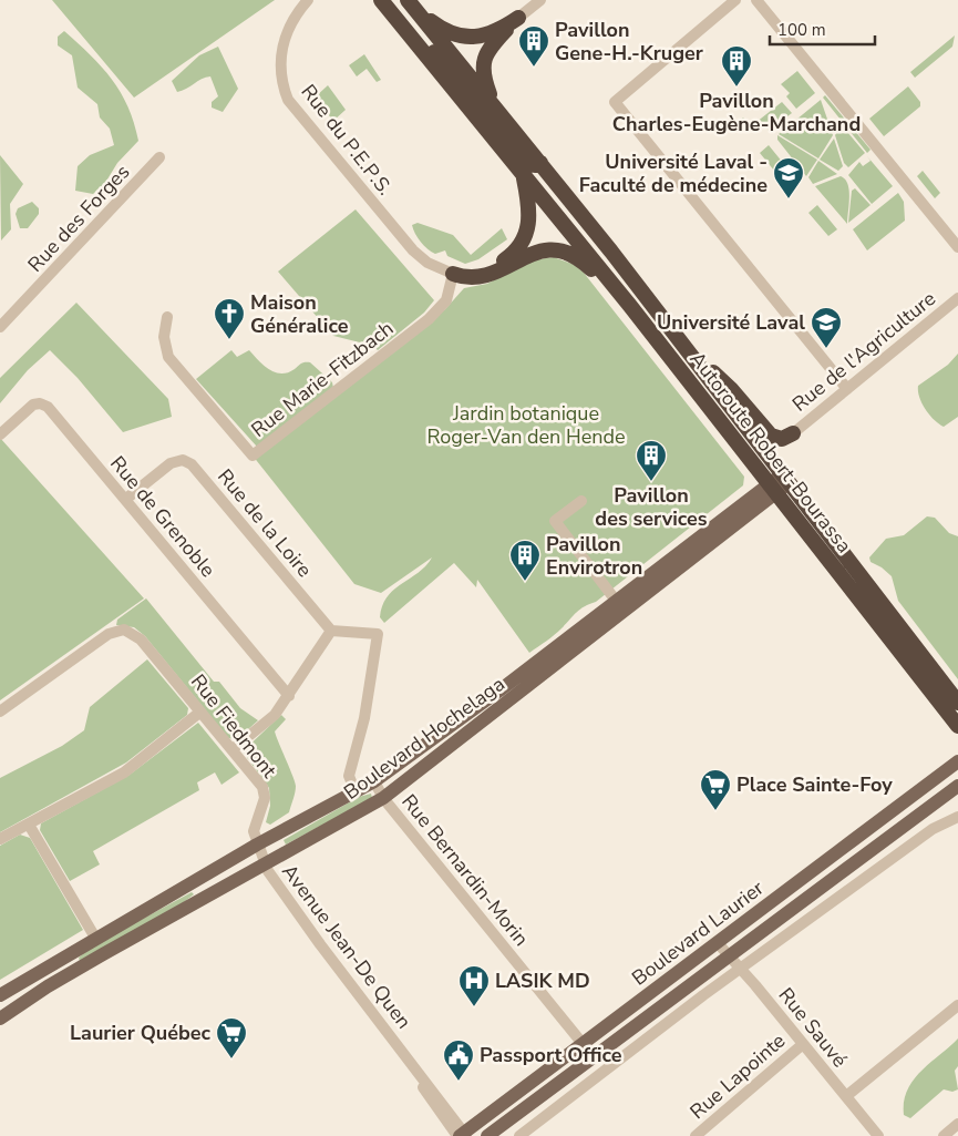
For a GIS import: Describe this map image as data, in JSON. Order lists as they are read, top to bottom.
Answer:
{
  "streets": {
    "highway": ["Autoroute Robert-Bourassa"],
    "main road": ["Boulevard Hochelaga", "Boulevard Laurier"],
    "street": [
      "Rue du P.E.P.S.",
      "Rue des Forges",
      "Rue de l'Agriculture",
      "Rue Marie-Fitzbach",
      "Rue de Grenoble",
      "Rue de la Loire",
      "Rue Fiedmont",
      "Rue Bernardin-Morin",
      "Avenue Jean-De Quen",
      "Rue Sauvé",
      "Rue Lapointe"
    ]
  },
  "crossings": [
    ["Rue du P.E.P.S.", "Rue Marie-Fitzbach"],
    ["Autoroute Robert-Bourassa", "Boulevard Hochelaga"],
    ["Rue de Grenoble", "Rue de la Loire"],
    ["Rue Fiedmont", "Boulevard Hochelaga"],
    ["Rue Fiedmont", "Avenue Jean-De Quen"],
    ["Boulevard Hochelaga", "Rue Bernardin-Morin"],
    ["Boulevard Hochelaga", "Avenue Jean-De Quen"],
    ["Rue Bernardin-Morin", "Boulevard Laurier"],
    ["Boulevard Laurier", "Avenue Jean-De Quen"],
    ["Boulevard Laurier", "Rue Sauvé"],
    ["Rue Sauvé", "Rue Lapointe"]
  ],
  "parks": ["Jardin botanique Roger-Van den Hende"],
  "places": {
    "building": [
      "Pavillon Gene-H.-Kruger",
      "Pavillon Charles-Eugène-Marchand",
      "Pavillon des services",
      "Pavillon Envirotron"
    ],
    "school or university": ["Université Laval - Faculté de médecine", "Université Laval"],
    "church": ["Maison Généralice"],
    "supermarket": ["Place Sainte-Foy", "Laurier Québec"],
    "hospital": ["LASIK MD"],
    "public building": ["Passport Office"]
  },
  "scale_bar": "100 m"
}
